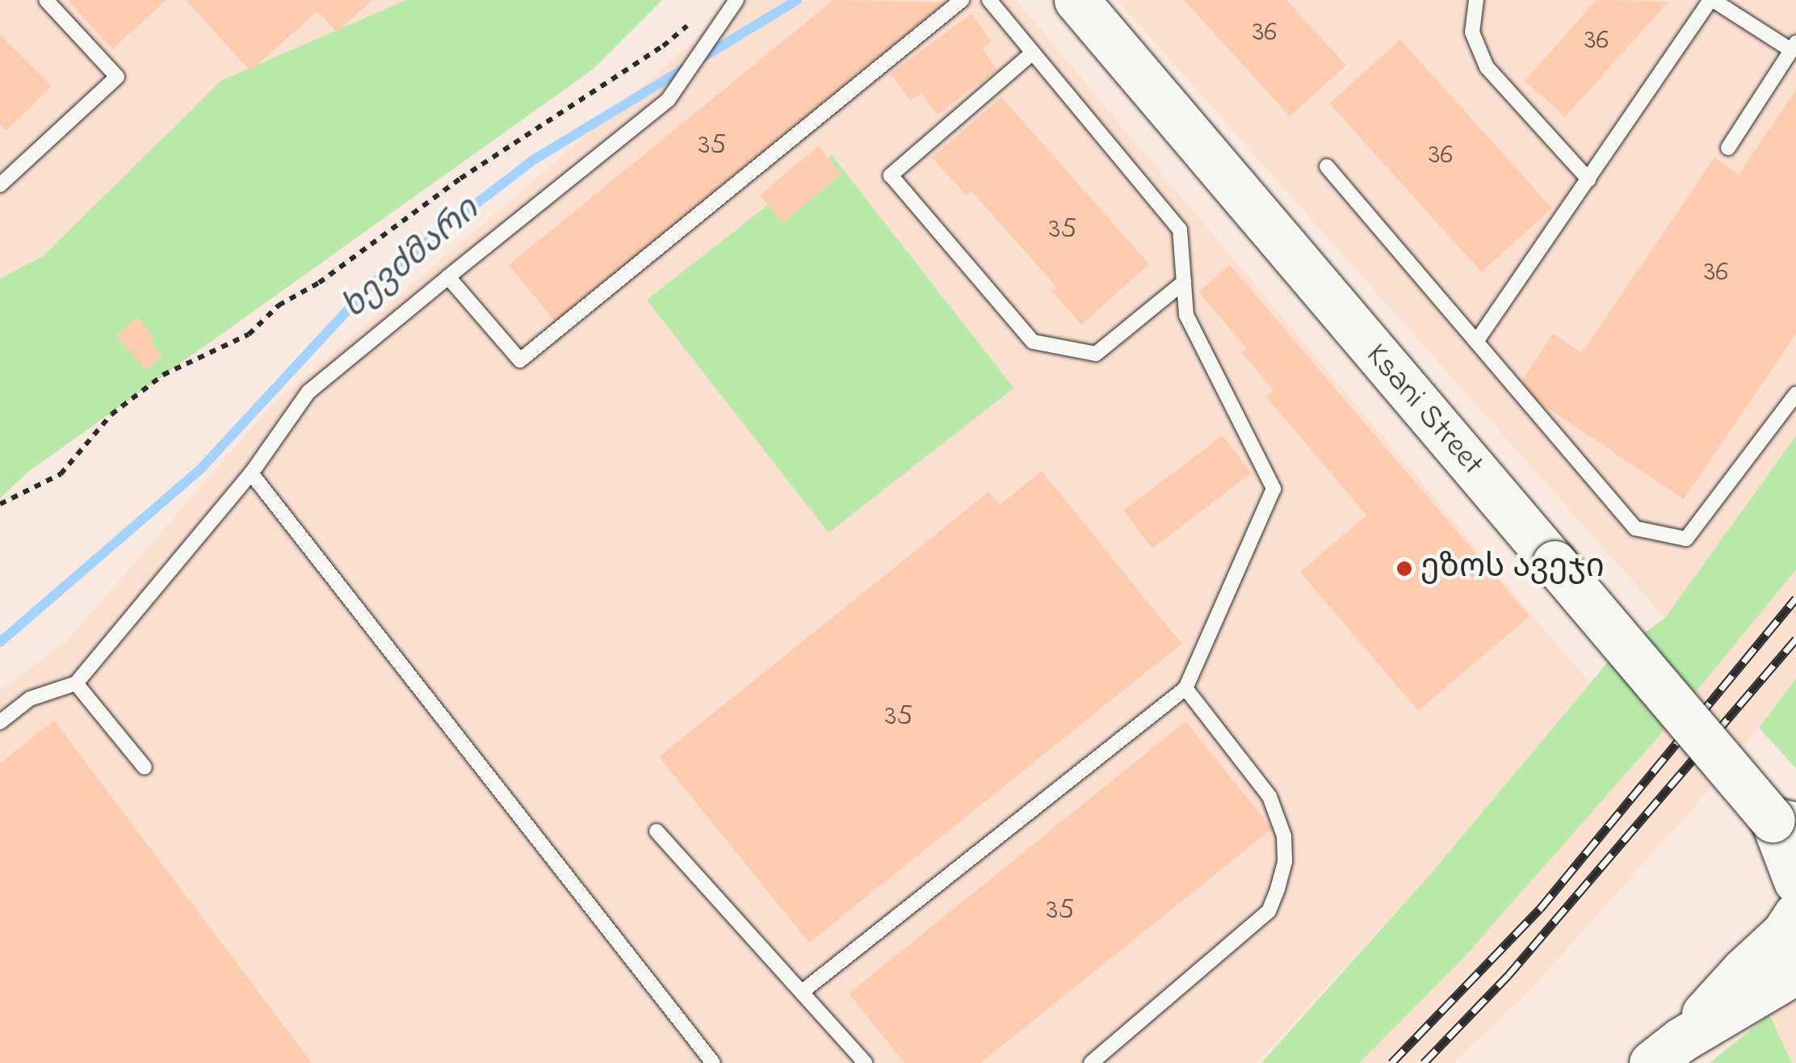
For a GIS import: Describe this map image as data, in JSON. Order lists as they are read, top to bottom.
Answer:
{
  "streets": {
    "main road": ["Ksani Street"]
  },
  "water": ["ხევძმარი"],
  "places": ["ეზოს ავეჯი"],
  "house_numbers": [
    "36",
    "36",
    "35",
    "36",
    "35",
    "36",
    "35",
    "35"
  ]
}
